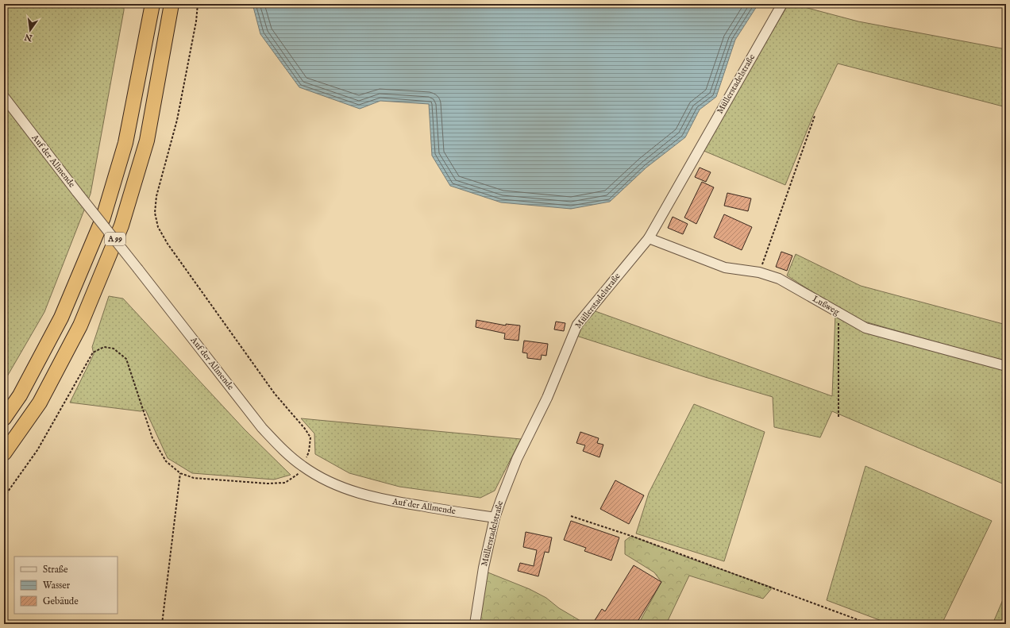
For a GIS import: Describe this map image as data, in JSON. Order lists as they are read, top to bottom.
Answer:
{
  "streets": {
    "highway": ["A 99"],
    "street": ["Müllerstadelstraße", "Auf der Allmende", "Lußweg"]
  },
  "crossings": [
    ["Müllerstadelstraße", "Auf der Allmende"],
    ["Müllerstadelstraße", "Lußweg"]
  ],
  "legend": ["Straße", "Wasser", "Gebäude"],
  "north": "bottom"
}
